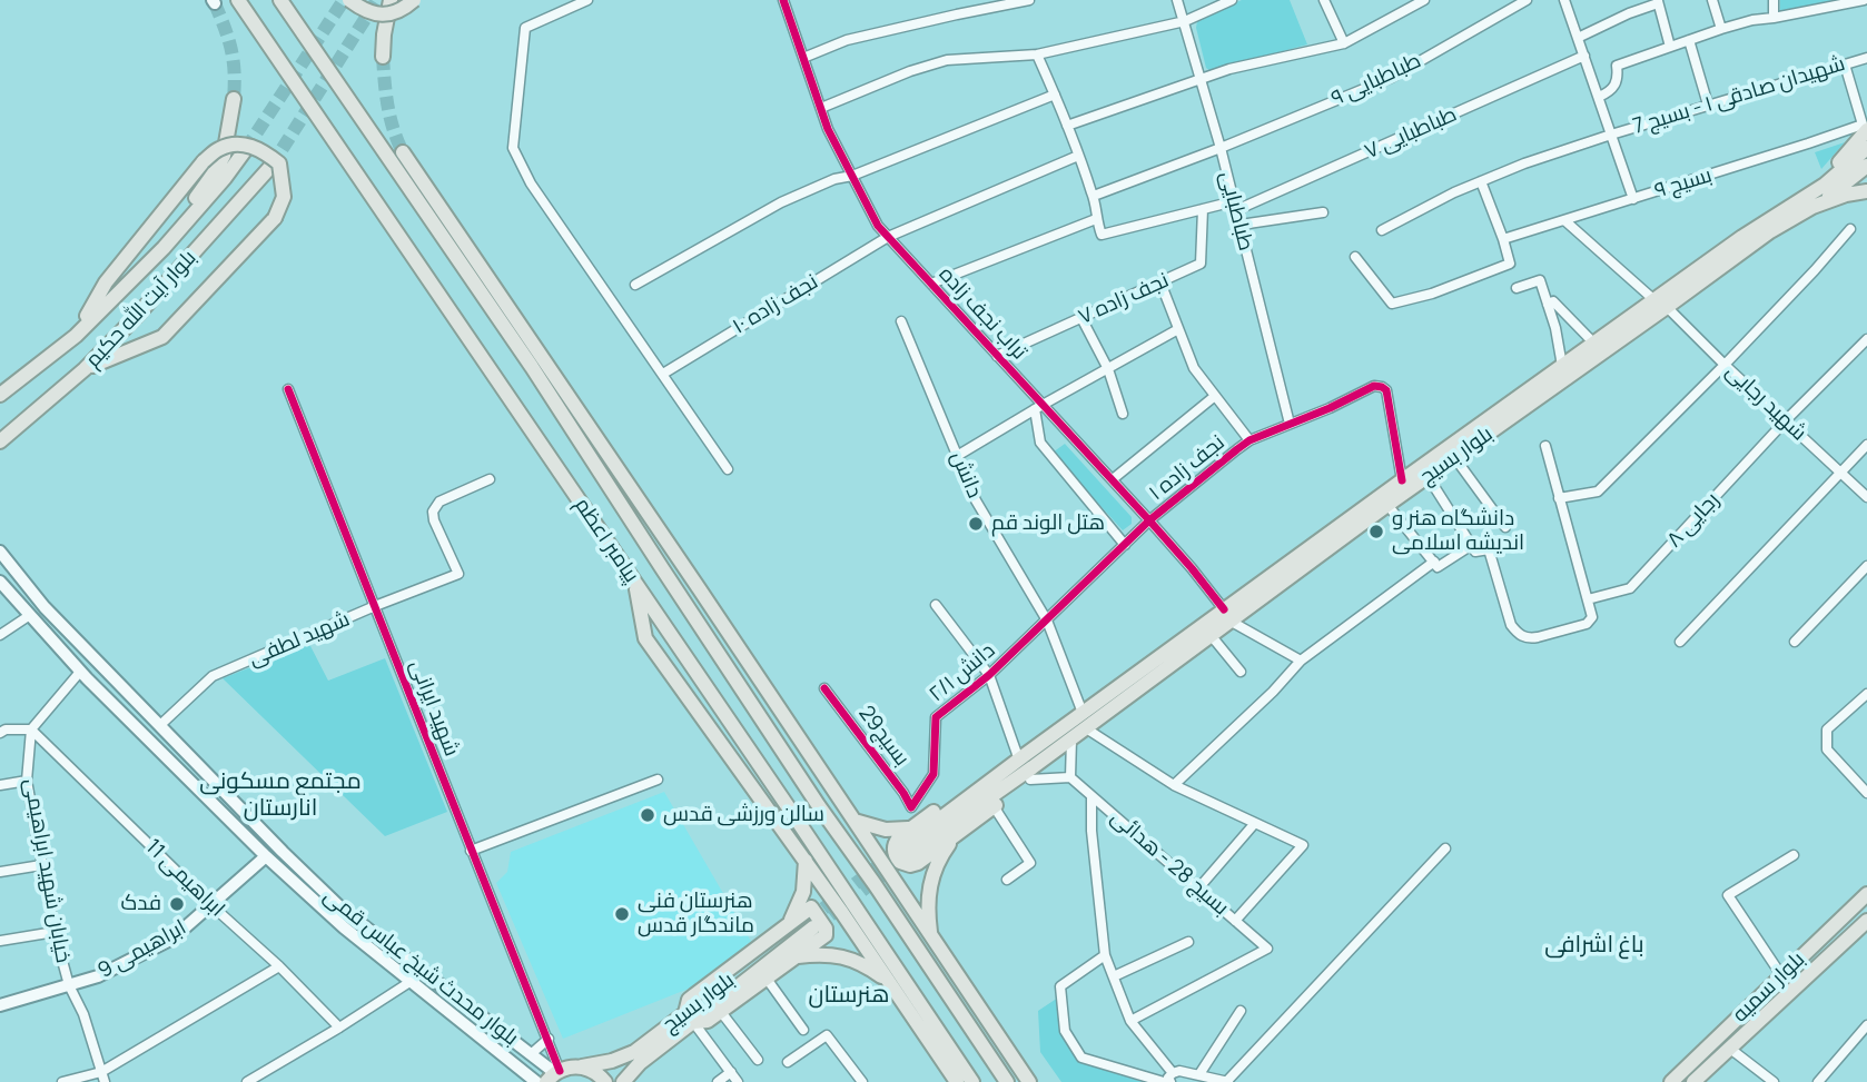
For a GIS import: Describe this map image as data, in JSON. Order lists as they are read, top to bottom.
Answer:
{
  "streets": {
    "main road": [
      "بلوار آیت الله حکیم",
      "بلوار بسیج",
      "پیامبر اعظم",
      "ابراهیمی 9",
      "بلوار محدث شیخ عباس قمی",
      "بلوار سمیه"
    ],
    "street": [
      "طباطبایی ۹",
      "شهیدان صادقی ۱ - بسیج 7",
      "طباطبایی ۷",
      "بسیج ۹",
      "طباطبایی",
      "نجف زاده ۷",
      "نجف زاده ۱۰",
      "تراب نجف زاده",
      "شهید رجایی",
      "نجف زاده ۱",
      "دانش",
      "رجایی ۸",
      "شهید لطفی",
      "دانش ۲/۱",
      "شهید ایرانی",
      "بسیج29",
      "بسیج 28 - هدائی",
      "خیابان شهید ابراهیمی",
      "ابراهیمی 11"
    ]
  },
  "crossings": [
    ["طباطبایی ۹", "طباطبایی"],
    ["طباطبایی ۷", "طباطبایی"],
    ["طباطبایی ۷", "نجف زاده ۷"],
    ["بسیج ۹", "شهید رجایی"],
    ["طباطبایی", "نجف زاده ۱"],
    ["نجف زاده ۷", "تراب نجف زاده"],
    ["نجف زاده ۱۰", "تراب نجف زاده"],
    ["تراب نجف زاده", "بلوار بسیج"],
    ["تراب نجف زاده", "نجف زاده ۱"],
    ["شهید رجایی", "بلوار بسیج"],
    ["شهید رجایی", "رجایی ۸"],
    ["بلوار بسیج", "نجف زاده ۱"],
    ["بلوار بسیج", "دانش"],
    ["بلوار بسیج", "شهید ایرانی"],
    ["بلوار بسیج", "بلوار محدث شیخ عباس قمی"],
    ["نجف زاده ۱", "دانش ۲/۱"],
    ["دانش", "دانش ۲/۱"],
    ["شهید لطفی", "شهید ایرانی"],
    ["شهید لطفی", "بلوار محدث شیخ عباس قمی"],
    ["دانش ۲/۱", "بسیج29"],
    ["شهید ایرانی", "بلوار محدث شیخ عباس قمی"],
    ["خیابان شهید ابراهیمی", "ابراهیمی 11"],
    ["خیابان شهید ابراهیمی", "ابراهیمی 9"],
    ["ابراهیمی 11", "ابراهیمی 9"]
  ],
  "districts": ["مجتمع مسکونی انارستان", "باغ اشرافی", "هنرستان"],
  "places": [
    "هتل الوند قم",
    "دانشگاه هنر و اندیشه اسلامی",
    "سالن ورزشی قدس",
    "فدک",
    "هنرستان فنی ماندگار قدس"
  ]
}
